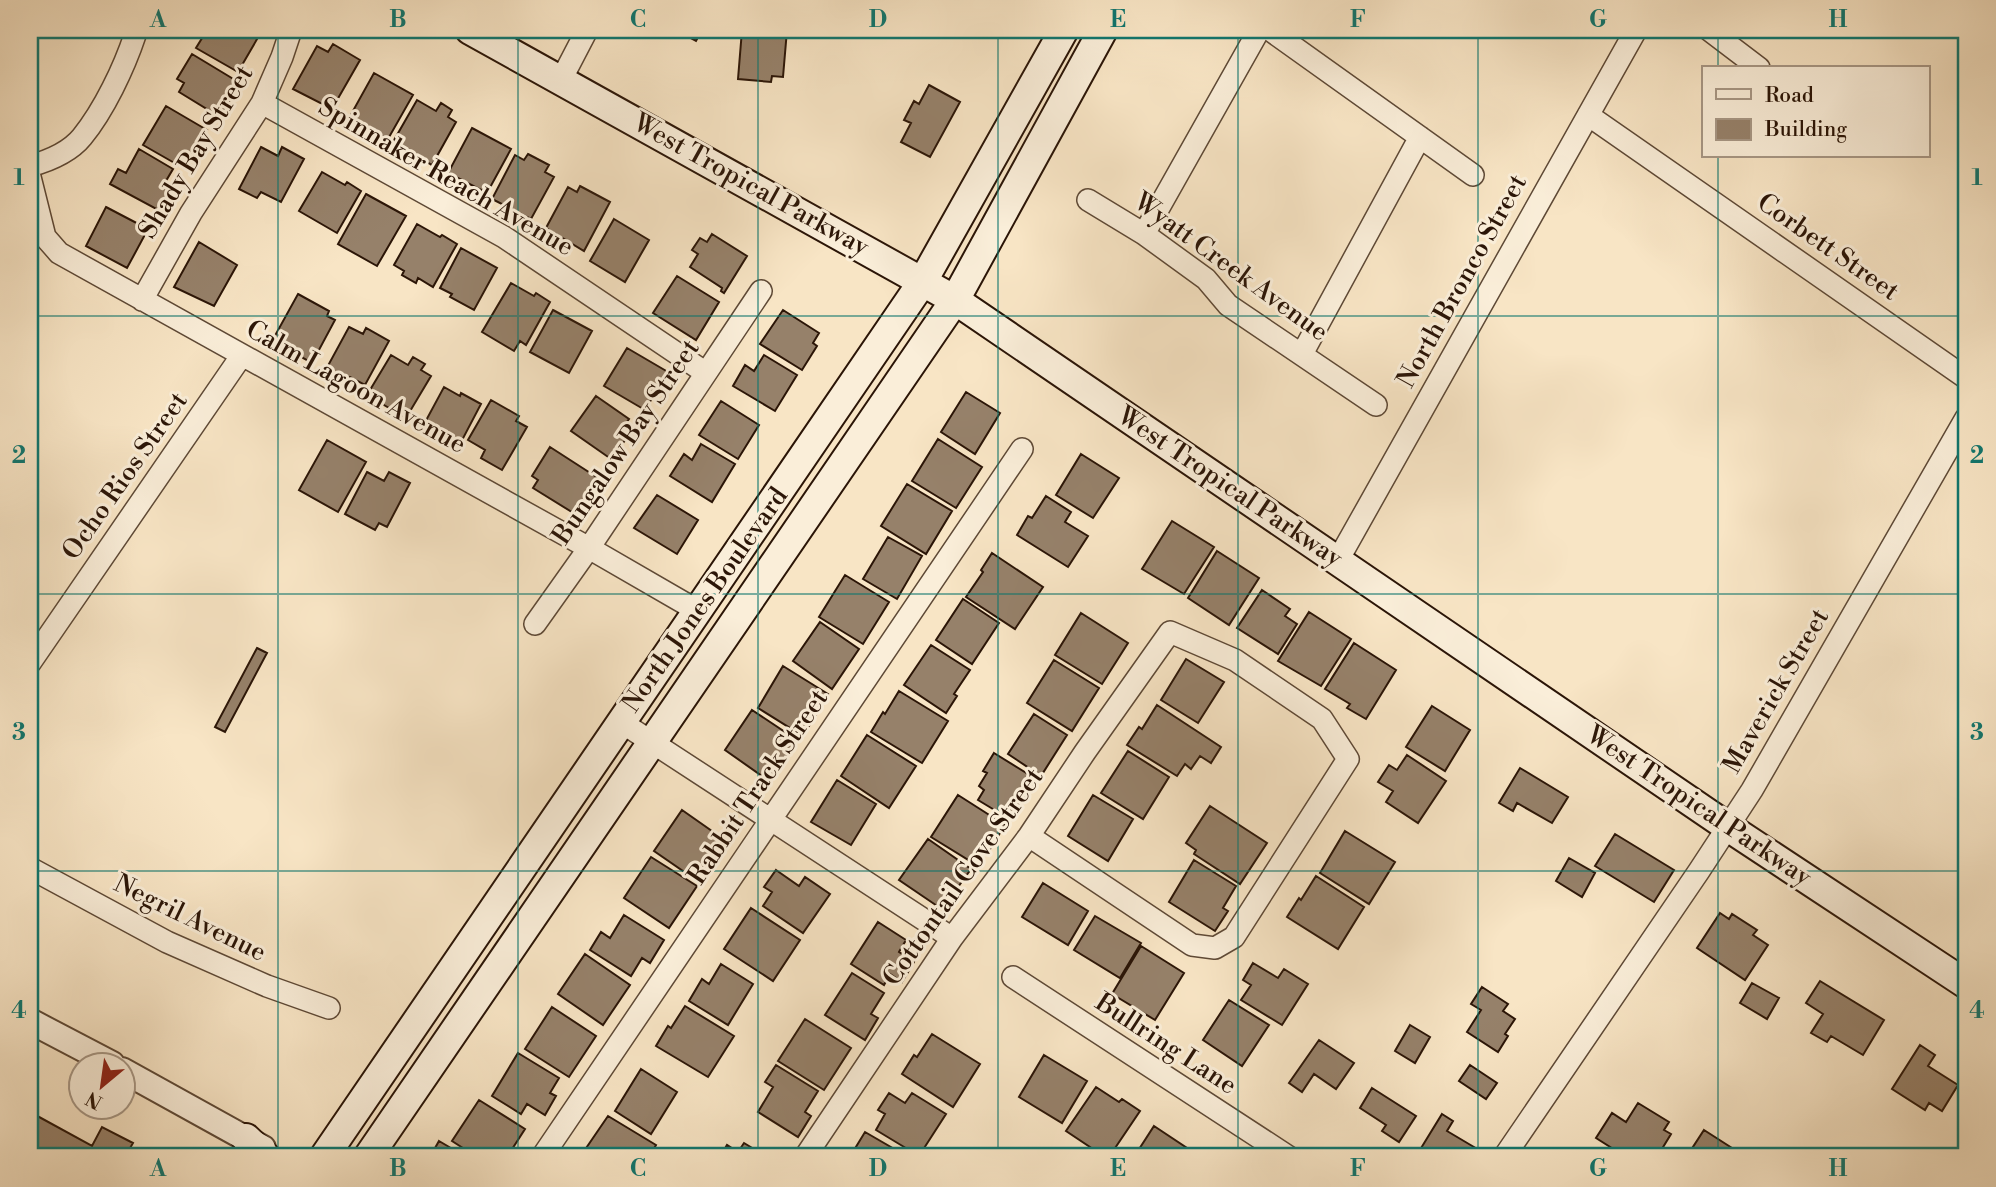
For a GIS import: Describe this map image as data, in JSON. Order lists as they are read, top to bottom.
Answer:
{
  "streets": {
    "main road": ["West Tropical Parkway", "North Jones Boulevard"],
    "street": [
      "Shady Bay Street",
      "Spinnaker Reach Avenue",
      "Corbett Street",
      "Wyatt Creek Avenue",
      "North Bronco Street",
      "Calm Lagoon Avenue",
      "Bungalow Bay Street",
      "Ocho Rios Street",
      "Maverick Street",
      "Rabbit Track Street",
      "Cottontail Cove Street",
      "Negril Avenue",
      "Bullring Lane"
    ]
  },
  "crossings": [
    ["Shady Bay Street", "Spinnaker Reach Avenue"],
    ["Shady Bay Street", "Calm Lagoon Avenue"],
    ["Spinnaker Reach Avenue", "Bungalow Bay Street"],
    ["West Tropical Parkway", "North Bronco Street"],
    ["West Tropical Parkway", "North Jones Boulevard"],
    ["West Tropical Parkway", "Maverick Street"],
    ["Corbett Street", "North Bronco Street"],
    ["Calm Lagoon Avenue", "Bungalow Bay Street"],
    ["Calm Lagoon Avenue", "Ocho Rios Street"],
    ["Calm Lagoon Avenue", "North Jones Boulevard"]
  ],
  "legend": ["Road", "Building"],
  "north": "bottom left",
  "grid": {
    "columns": [
      "A",
      "B",
      "C",
      "D",
      "E",
      "F",
      "G",
      "H"
    ],
    "rows": [
      "1",
      "2",
      "3",
      "4"
    ]
  }
}
